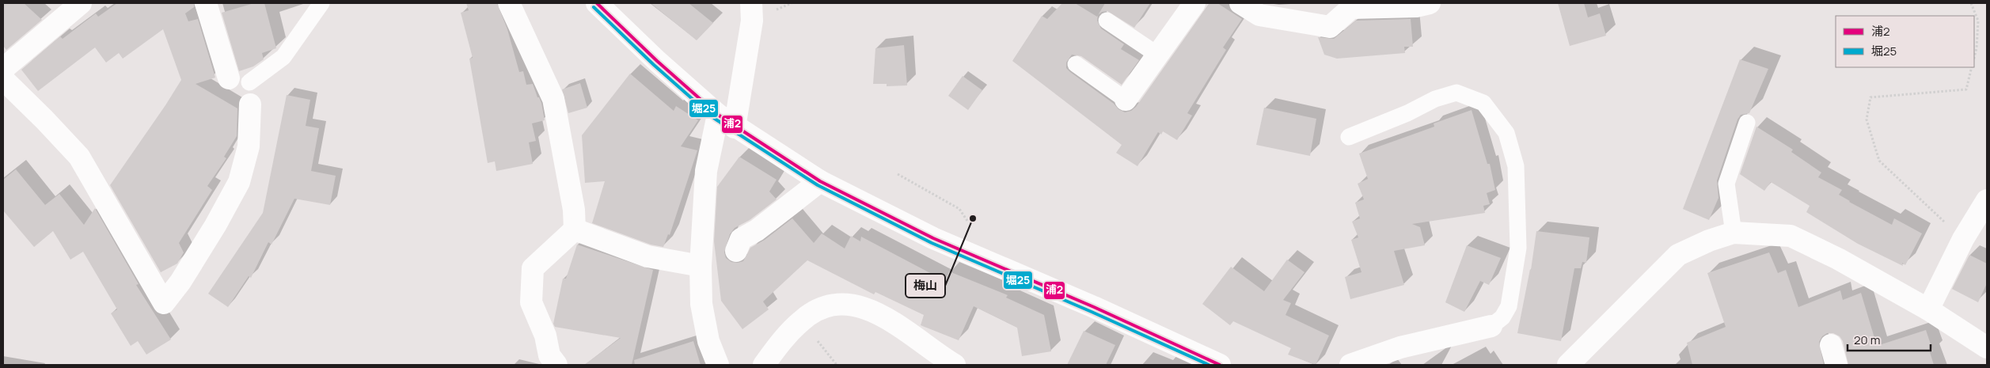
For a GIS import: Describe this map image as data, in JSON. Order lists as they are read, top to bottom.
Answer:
{
  "places": ["梅山"],
  "lines": ["transit line 浦2", "transit line 堀25"],
  "legend": ["浦2", "堀25"],
  "scale_bar": "20 m"
}
